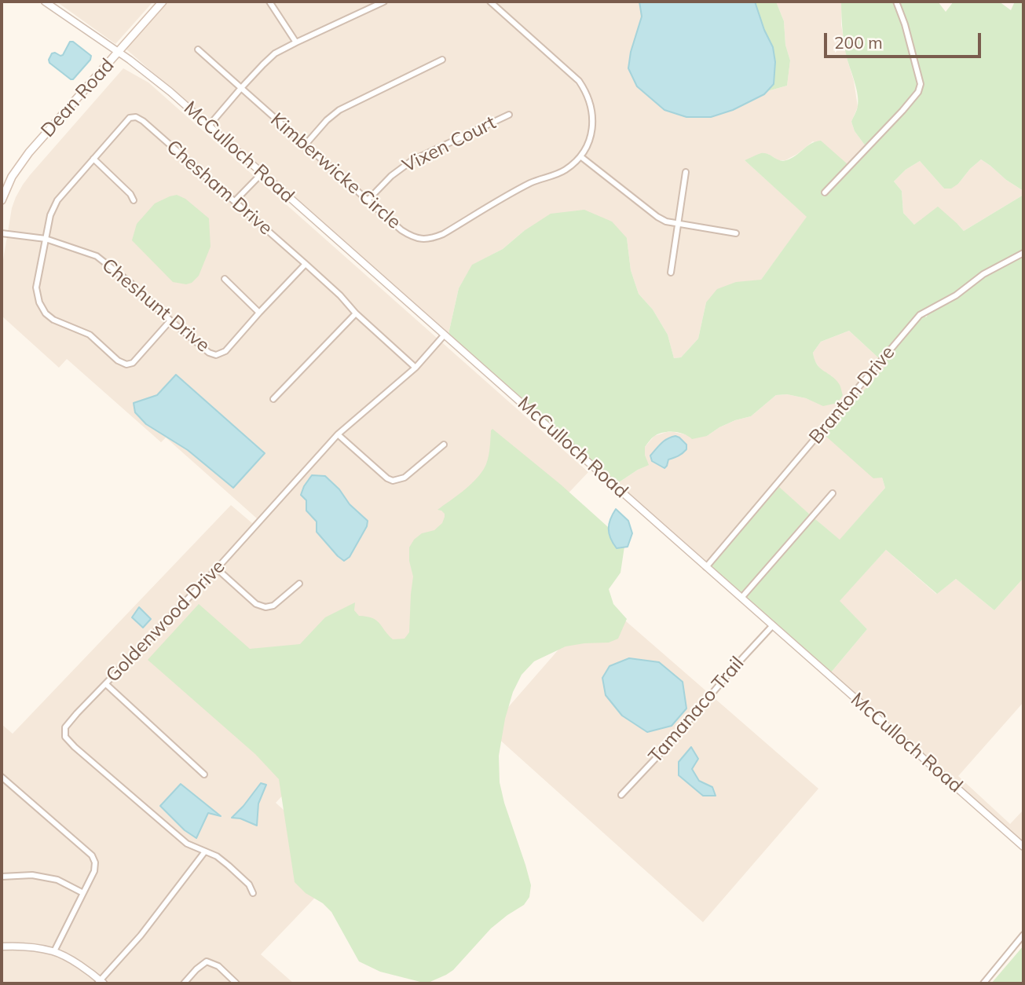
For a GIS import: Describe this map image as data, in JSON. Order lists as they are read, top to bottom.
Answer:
{
  "streets": {
    "main road": ["Dean Road"],
    "street": [
      "Vixen Court",
      "McCulloch Road",
      "Kimberwicke Circle",
      "Chesham Drive",
      "Cheshunt Drive",
      "Branton Drive",
      "Goldenwood Drive",
      "Tamanaco Trail"
    ]
  },
  "crossings": [
    ["Dean Road", "McCulloch Road"],
    ["Vixen Court", "Kimberwicke Circle"],
    ["McCulloch Road", "Branton Drive"],
    ["McCulloch Road", "Goldenwood Drive"],
    ["McCulloch Road", "Tamanaco Trail"],
    ["Chesham Drive", "Cheshunt Drive"],
    ["Chesham Drive", "Goldenwood Drive"]
  ],
  "scale_bar": "200 m"
}
